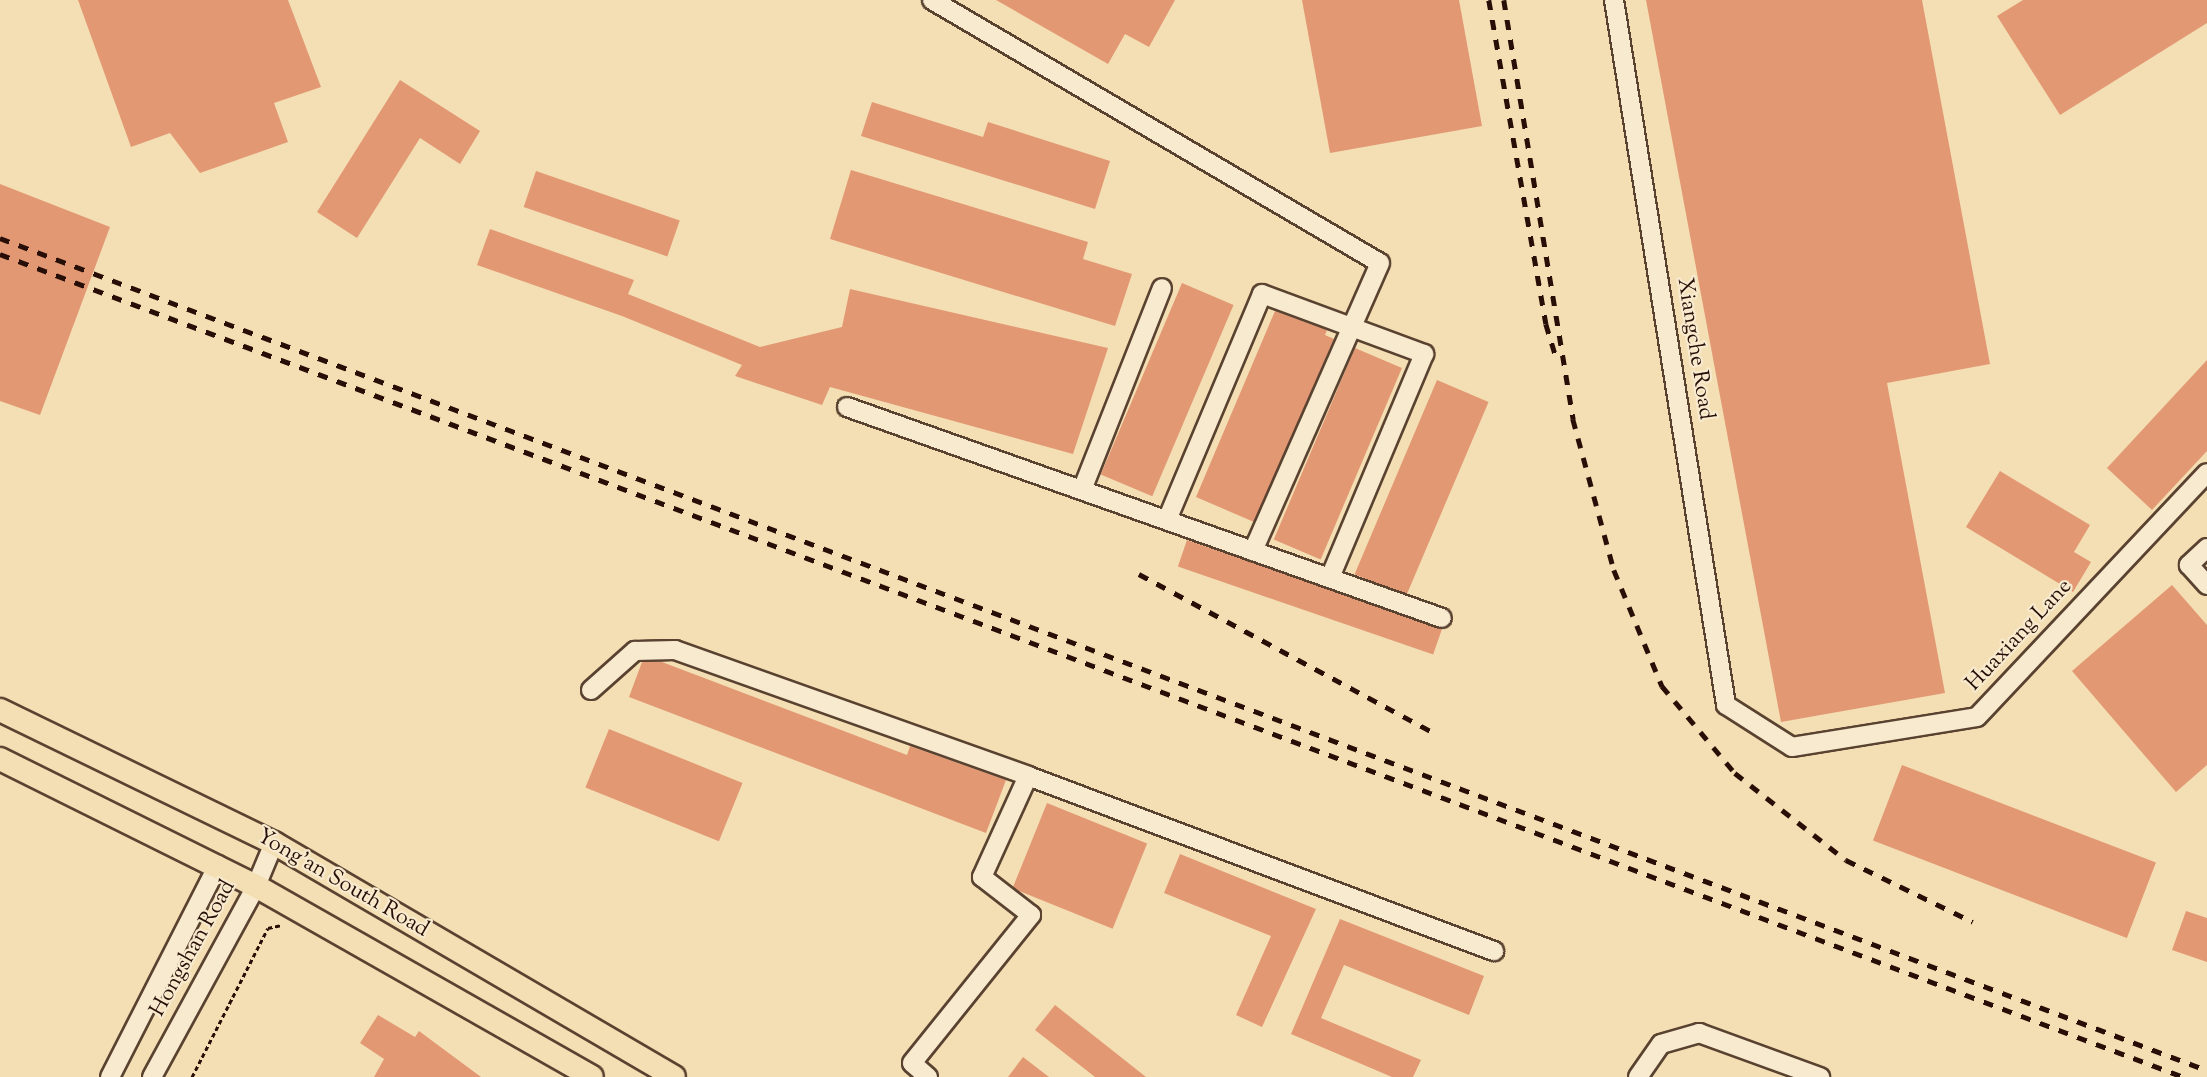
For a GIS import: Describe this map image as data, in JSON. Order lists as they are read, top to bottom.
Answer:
{
  "streets": {
    "main road": ["Yong'an South Road"],
    "street": ["Xiangche Road", "Huaxiang Lane", "Hongshan Road"]
  },
  "crossings": [
    ["Xiangche Road", "Huaxiang Lane"],
    ["Yong'an South Road", "Hongshan Road"]
  ]
}
